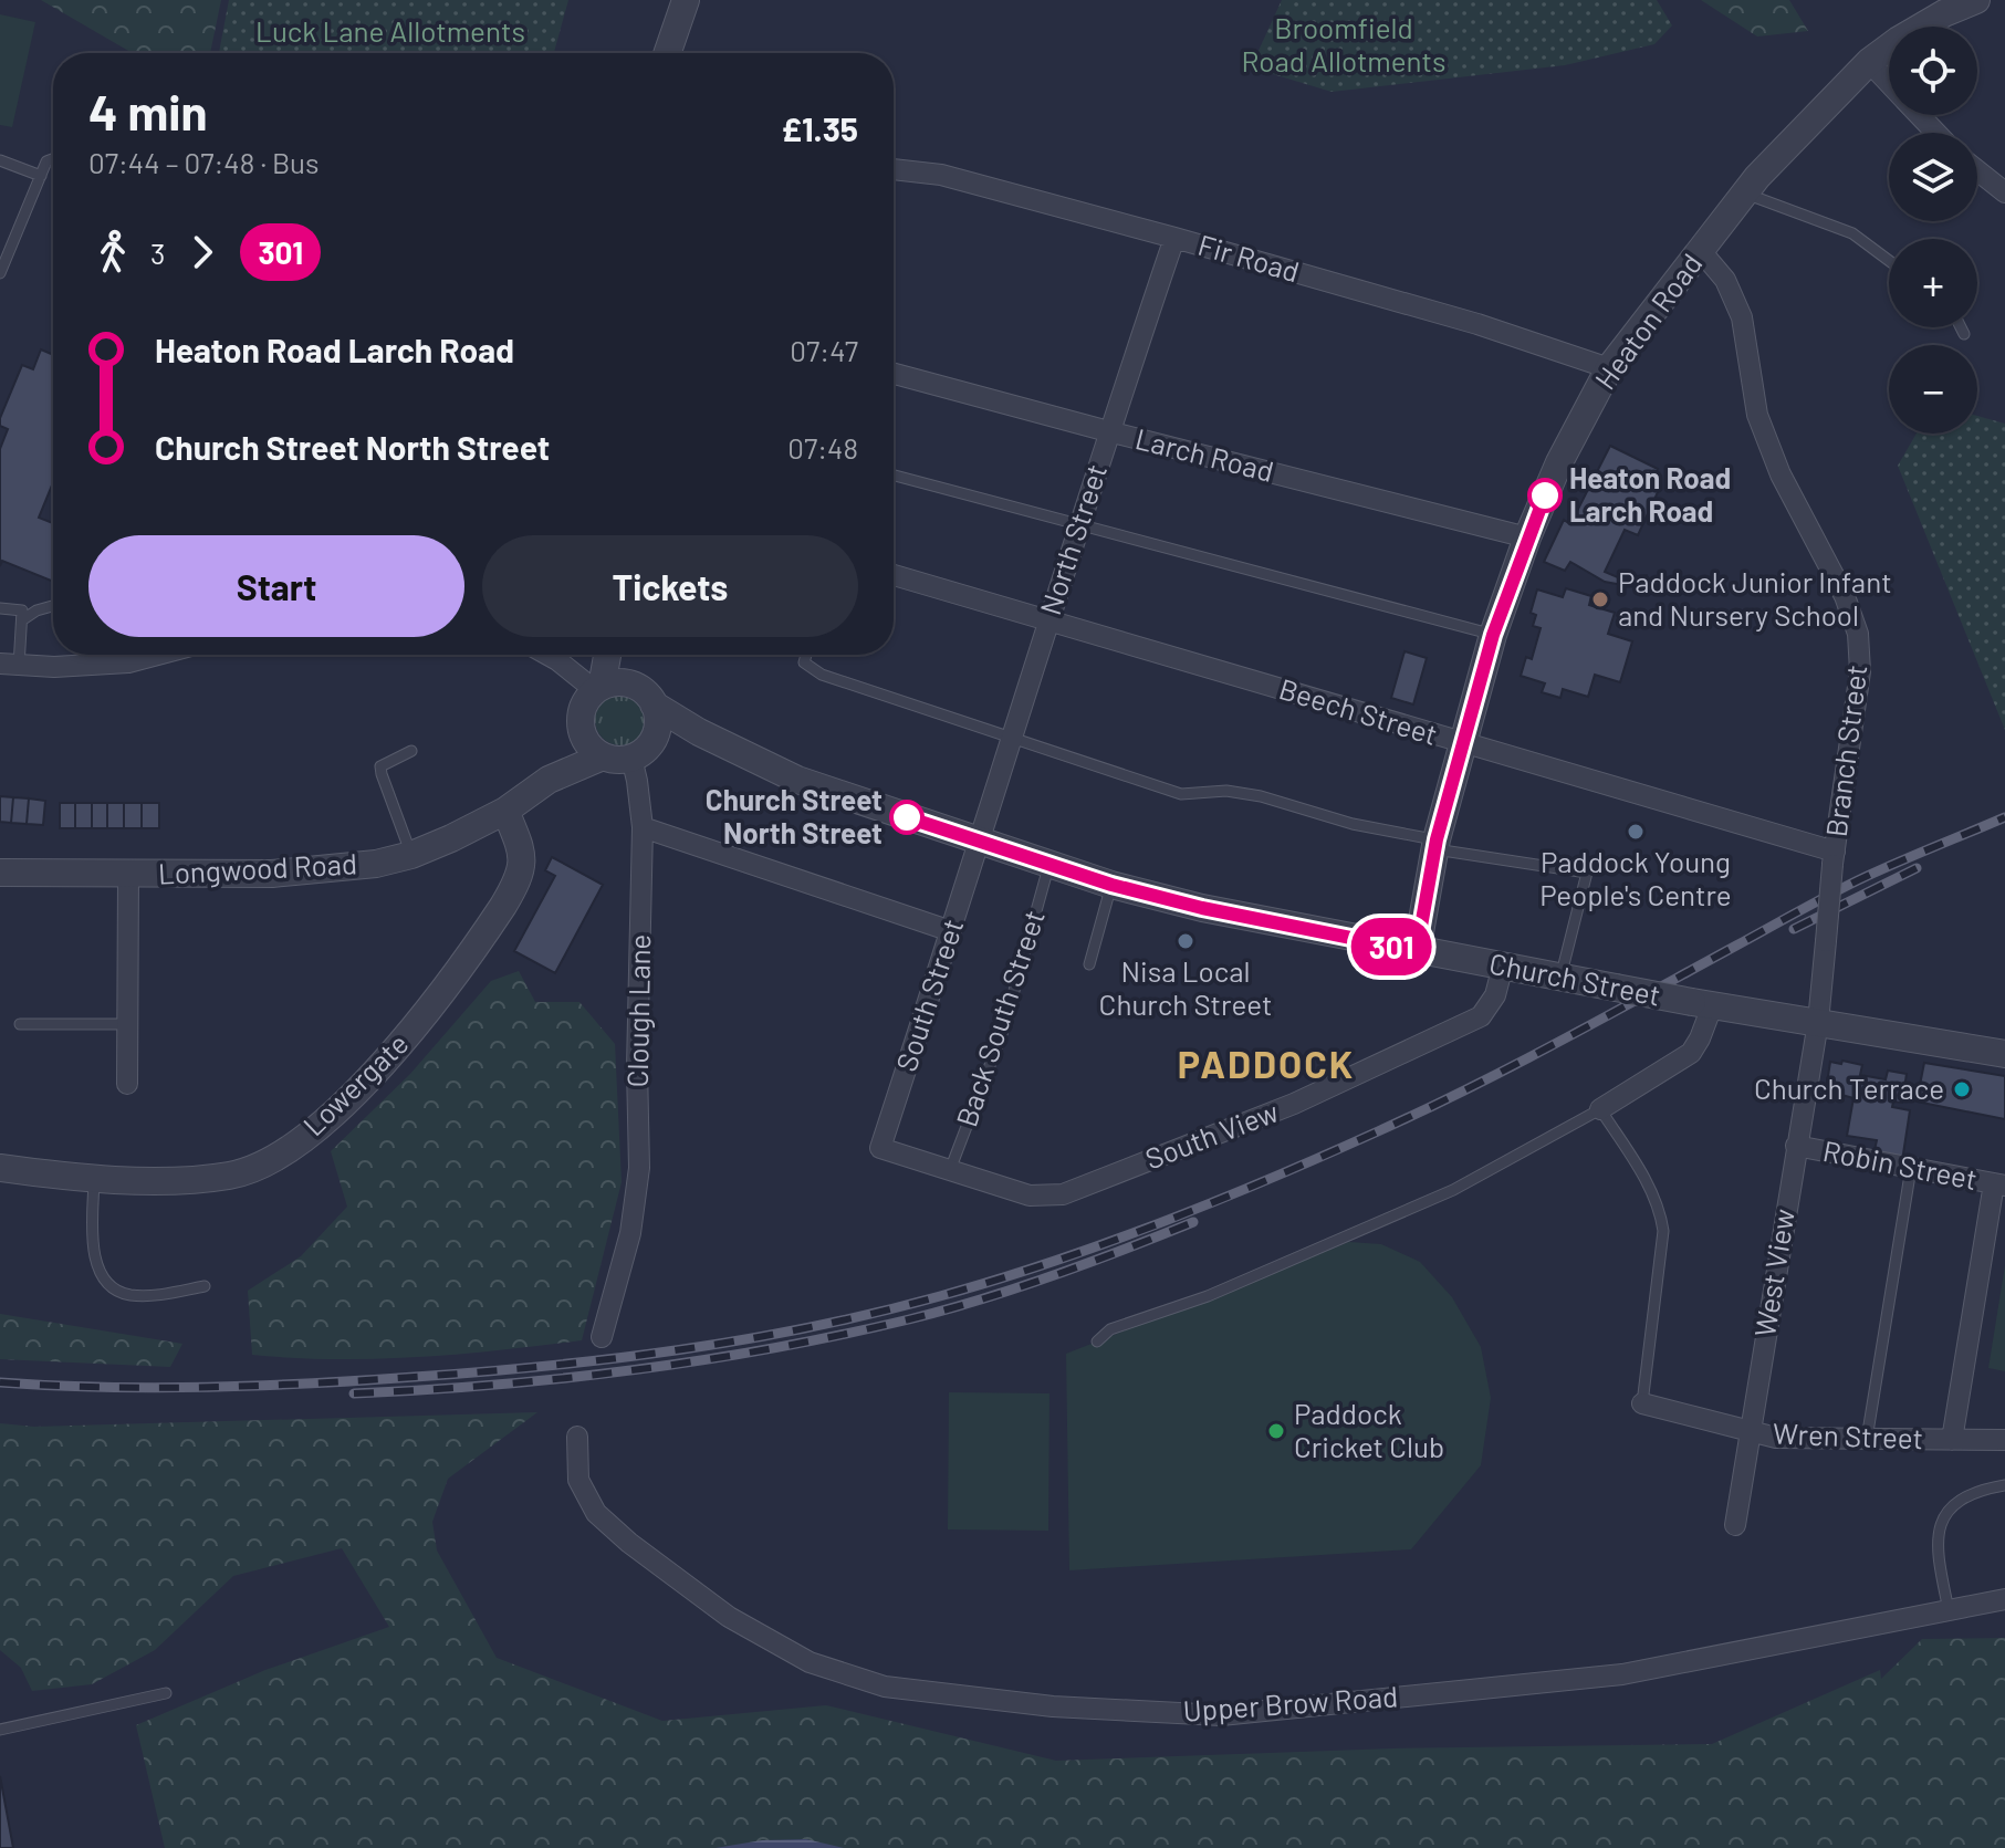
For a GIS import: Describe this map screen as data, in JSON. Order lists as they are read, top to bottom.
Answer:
{
  "streets": {
    "street": [
      "Fir Road",
      "Heaton Road",
      "Larch Road",
      "North Street",
      "Beech Street",
      "Branch Street",
      "Longwood Road",
      "Church Street",
      "South Street",
      "Clough Lane",
      "Lowergate",
      "South View",
      "Robin Street",
      "West View",
      "Wren Street",
      "Upper Brow Road"
    ],
    "lane": ["Back South Street"]
  },
  "crossings": [
    ["Fir Road", "Heaton Road"],
    ["Fir Road", "North Street"],
    ["Heaton Road", "Larch Road"],
    ["Heaton Road", "Beech Street"],
    ["Heaton Road", "Branch Street"],
    ["Heaton Road", "Church Street"],
    ["Larch Road", "North Street"],
    ["North Street", "Beech Street"],
    ["North Street", "Church Street"],
    ["North Street", "South Street"],
    ["Beech Street", "Branch Street"],
    ["Branch Street", "Church Street"],
    ["Branch Street", "West View"],
    ["Longwood Road", "Church Street"],
    ["Longwood Road", "Clough Lane"],
    ["Longwood Road", "Lowergate"],
    ["Church Street", "South Street"],
    ["Church Street", "Clough Lane"],
    ["Church Street", "Back South Street"],
    ["Church Street", "South View"],
    ["Church Street", "West View"],
    ["South Street", "South View"],
    ["Back South Street", "South View"],
    ["Robin Street", "West View"],
    ["West View", "Wren Street"]
  ],
  "districts": ["PADDOCK"],
  "parks": ["Broomfield Road Allotments", "Luck Lane Allotments"],
  "places": [
    "Heaton Road Larch Road",
    "Paddock Junior Infant and Nursery School",
    "Church Street North Street",
    "Paddock Young People's Centre",
    "Nisa Local Church Street",
    "Church Terrace",
    "Paddock Cricket Club"
  ],
  "lines": ["bus line 301"],
  "page": {
    "on_map": "301",
    "map_buttons": ["+", "−"],
    "heading": ["4 min", "07:44 – 07:48 · Bus", "£1.35"],
    "legs": ["3", "301"],
    "list": [
      {
        "name": "Heaton Road Larch Road",
        "value": "07:47"
      },
      {
        "name": "Church Street North Street",
        "value": "07:48"
      }
    ],
    "buttons": ["Start", "Tickets"]
  }
}
